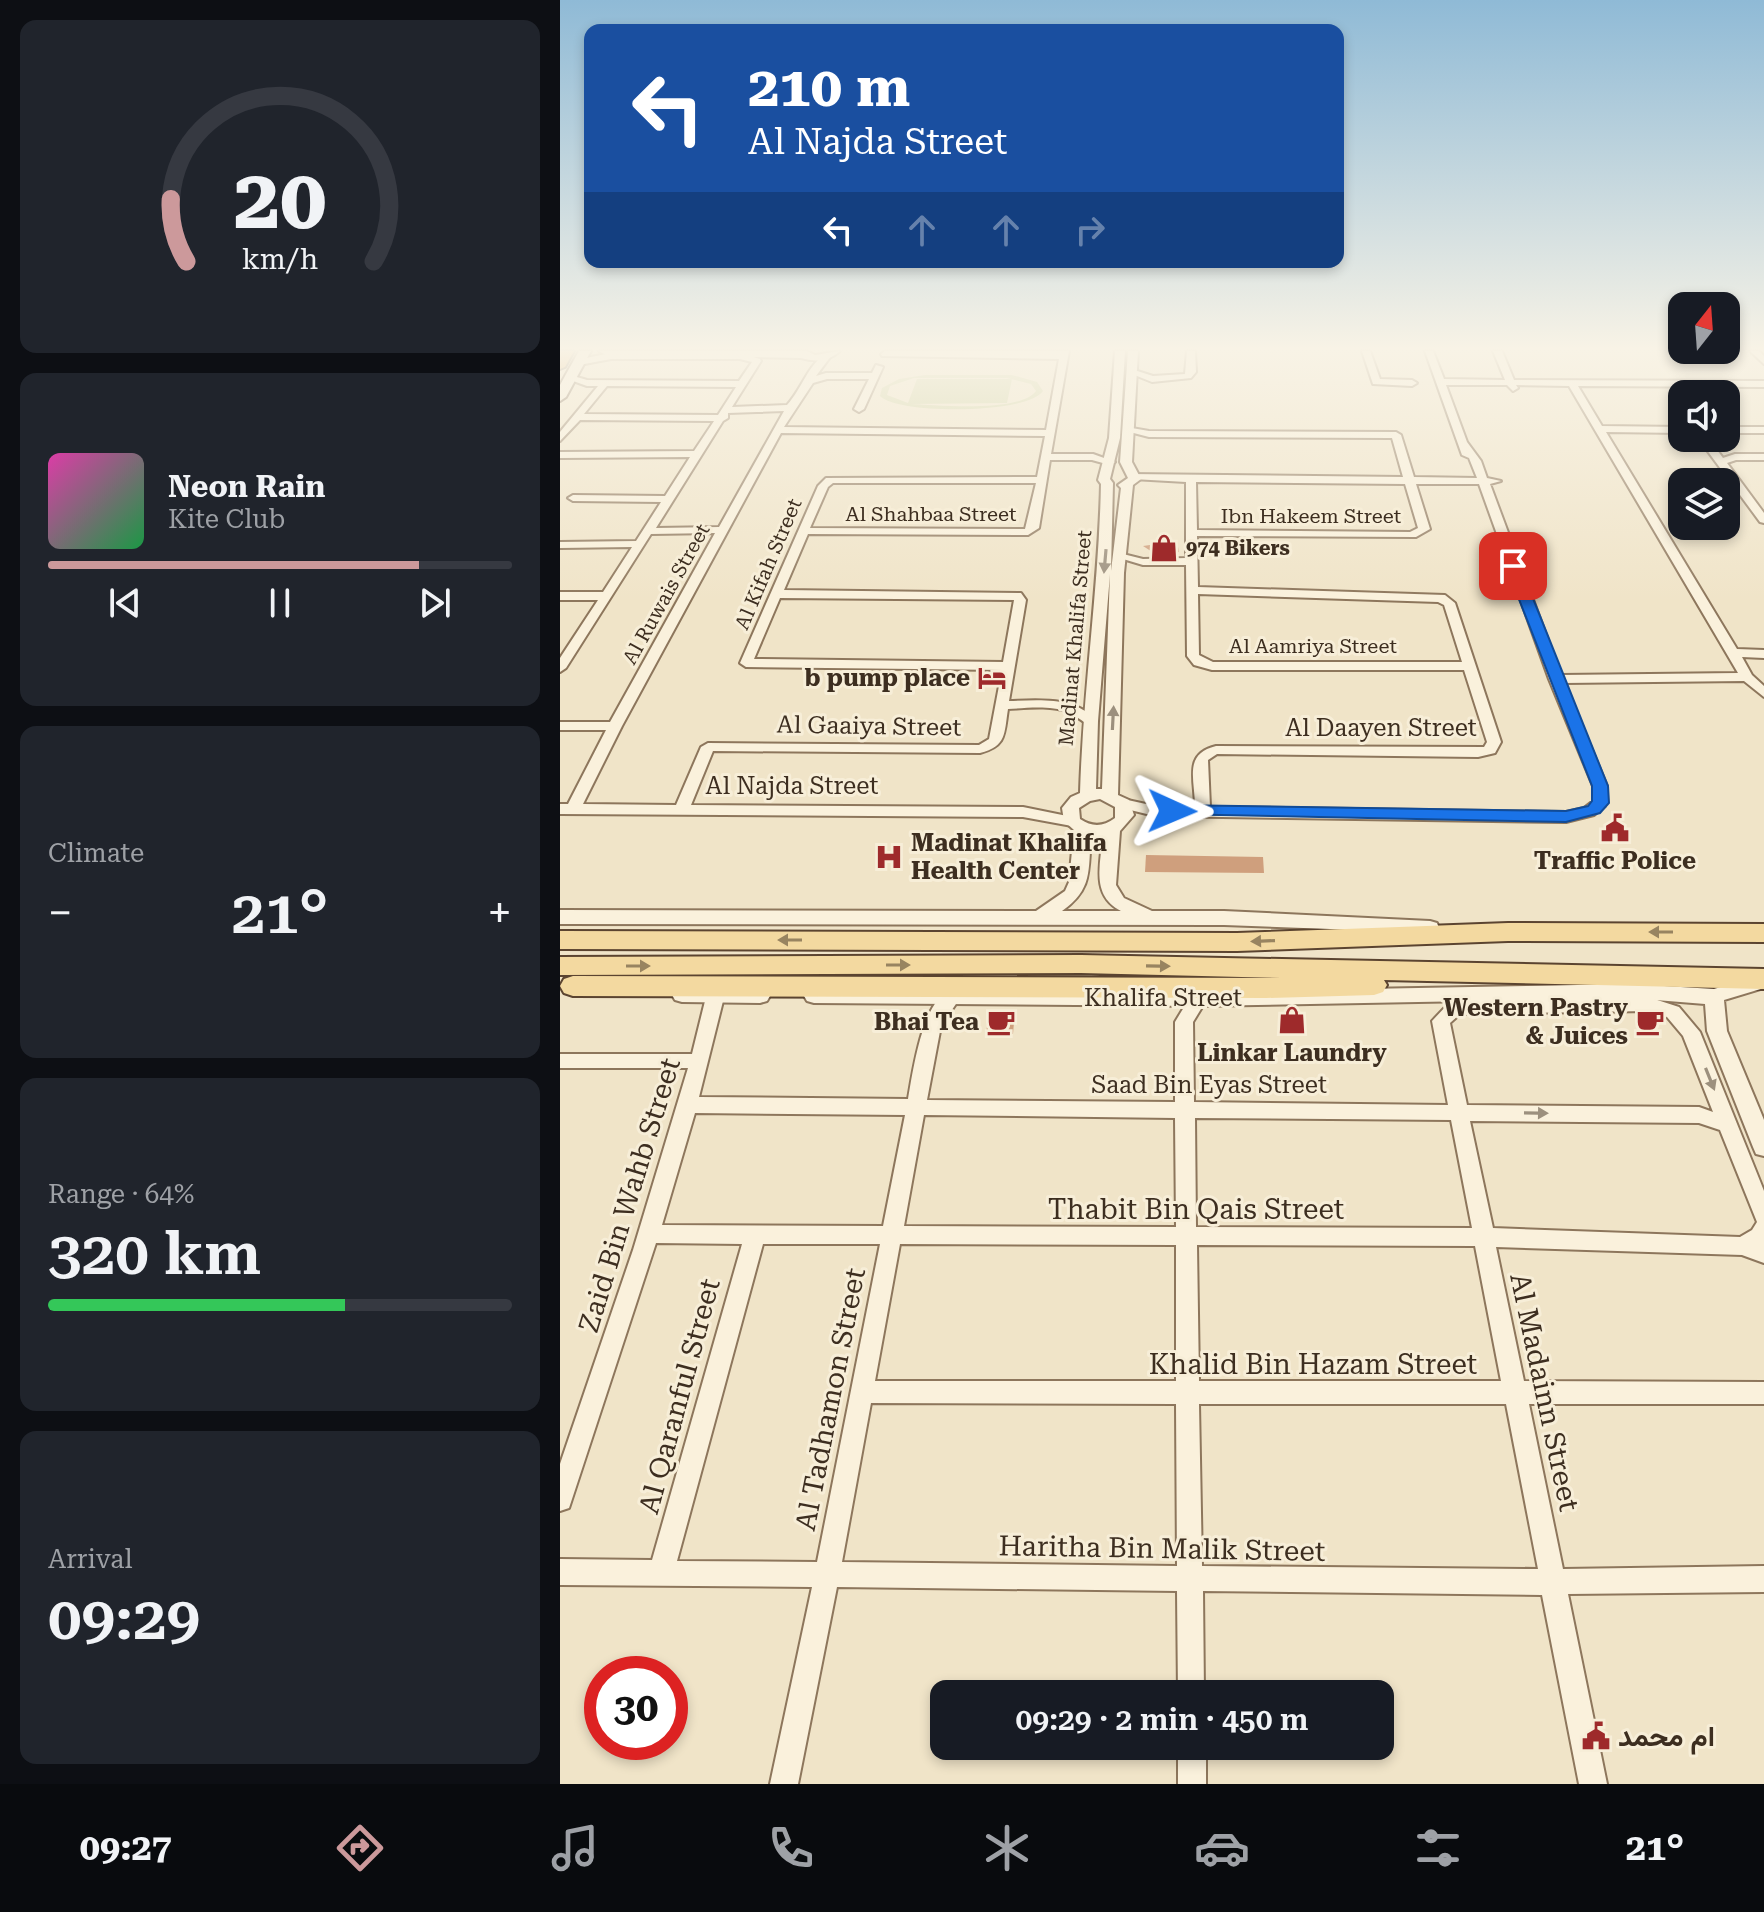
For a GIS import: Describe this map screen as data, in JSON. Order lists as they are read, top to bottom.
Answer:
{
  "streets": {
    "main road": ["Khalifa Street"],
    "street": [
      "Al Shahbaa Street",
      "Ibn Hakeem Street",
      "Al Kifah Street",
      "Al Ruwais Street",
      "Madinat Khalifa Street",
      "Al Aamriya Street",
      "Al Gaaiya Street",
      "Al Daayen Street",
      "Al Najda Street",
      "Saad Bin Eyas Street",
      "Zaid Bin Wahb Street",
      "Thabit Bin Qais Street",
      "Khalid Bin Hazam Street",
      "Al Madainn Street",
      "Al Qaranful Street",
      "Al Tadhamon Street",
      "Haritha Bin Malik Street"
    ]
  },
  "crossings": [
    ["Al Shahbaa Street", "Al Kifah Street"],
    ["Ibn Hakeem Street", "Al Aamriya Street"],
    ["Al Kifah Street", "Al Gaaiya Street"],
    ["Al Ruwais Street", "Al Najda Street"],
    ["Al Aamriya Street", "Al Daayen Street"],
    ["Al Gaaiya Street", "Al Najda Street"],
    ["Khalifa Street", "Zaid Bin Wahb Street"],
    ["Khalifa Street", "Al Tadhamon Street"],
    ["Saad Bin Eyas Street", "Zaid Bin Wahb Street"],
    ["Saad Bin Eyas Street", "Al Madainn Street"],
    ["Saad Bin Eyas Street", "Al Tadhamon Street"],
    ["Zaid Bin Wahb Street", "Thabit Bin Qais Street"],
    ["Thabit Bin Qais Street", "Al Madainn Street"],
    ["Thabit Bin Qais Street", "Al Qaranful Street"],
    ["Thabit Bin Qais Street", "Al Tadhamon Street"],
    ["Khalid Bin Hazam Street", "Al Madainn Street"],
    ["Khalid Bin Hazam Street", "Al Tadhamon Street"],
    ["Al Madainn Street", "Haritha Bin Malik Street"],
    ["Al Qaranful Street", "Haritha Bin Malik Street"],
    ["Al Tadhamon Street", "Haritha Bin Malik Street"]
  ],
  "places": {
    "shop": ["974 Bikers", "Linkar Laundry"],
    "hotel": ["b pump place"],
    "public building": ["Traffic Police", "ام محمد"],
    "hospital": ["Madinat Khalifa Health Center"],
    "cafe": ["Bhai Tea", "Western Pastry & Juices"]
  },
  "north": "top",
  "page": {
    "turn": ["210 m", "Al Najda Street"],
    "song": ["Neon Rain", "Kite Club"],
    "tile": [
      "Climate",
      ["Range · 64%", "320 km"],
      ["Arrival", "09:29"]
    ],
    "heat": ["−", "21°", "+"],
    "limit": "30",
    "trip": "09:29 · 2 min · 450 m",
    "tabs": ["09:27", "21°"],
    "gauge": ["20", "km/h"]
  }
}
